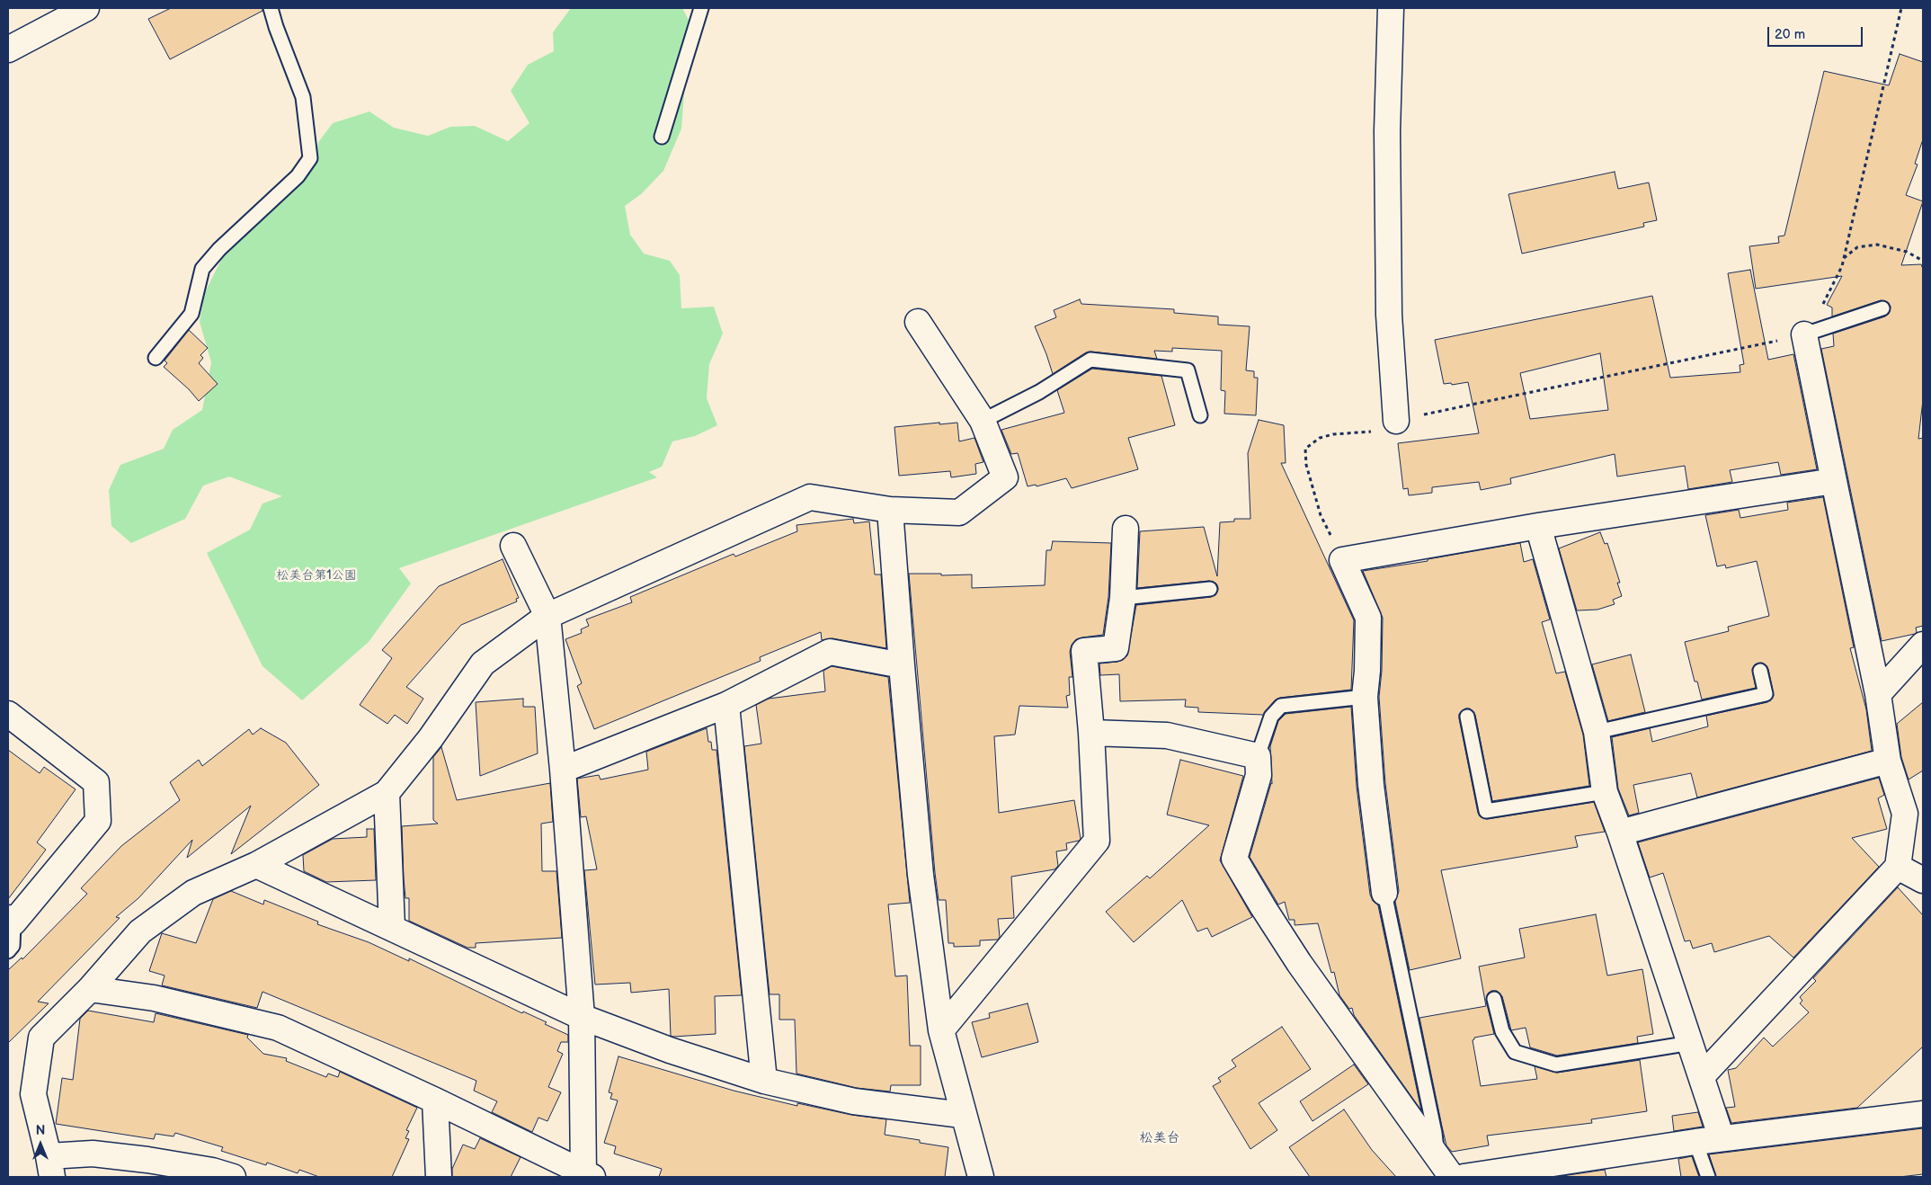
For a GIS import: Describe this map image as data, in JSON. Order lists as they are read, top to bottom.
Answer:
{
  "districts": ["松美台"],
  "parks": ["松美台第1公園"],
  "scale_bar": "20 m",
  "north": "top"
}
